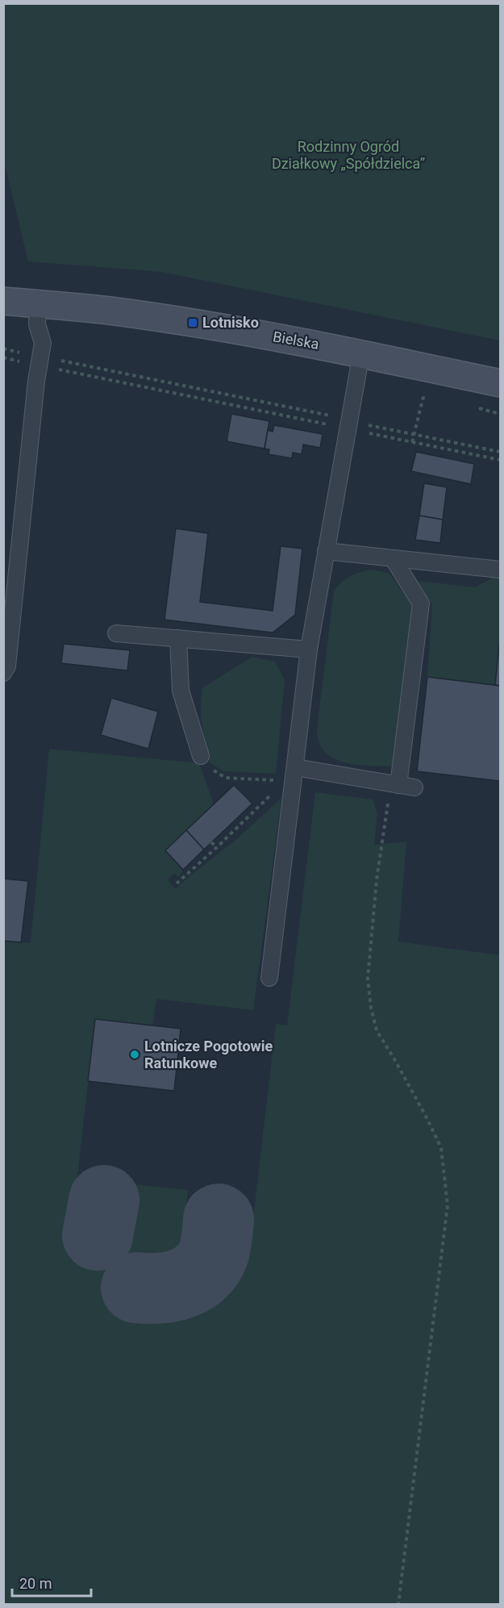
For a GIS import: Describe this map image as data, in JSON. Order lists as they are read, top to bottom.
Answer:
{
  "streets": {
    "main road": ["Bielska"]
  },
  "parks": ["Rodzinny Ogród Działkowy „Spółdzielca”"],
  "places": {
    "transit": ["Lotnisko"],
    "other": ["Lotnicze Pogotowie Ratunkowe"]
  },
  "scale_bar": "20 m"
}
